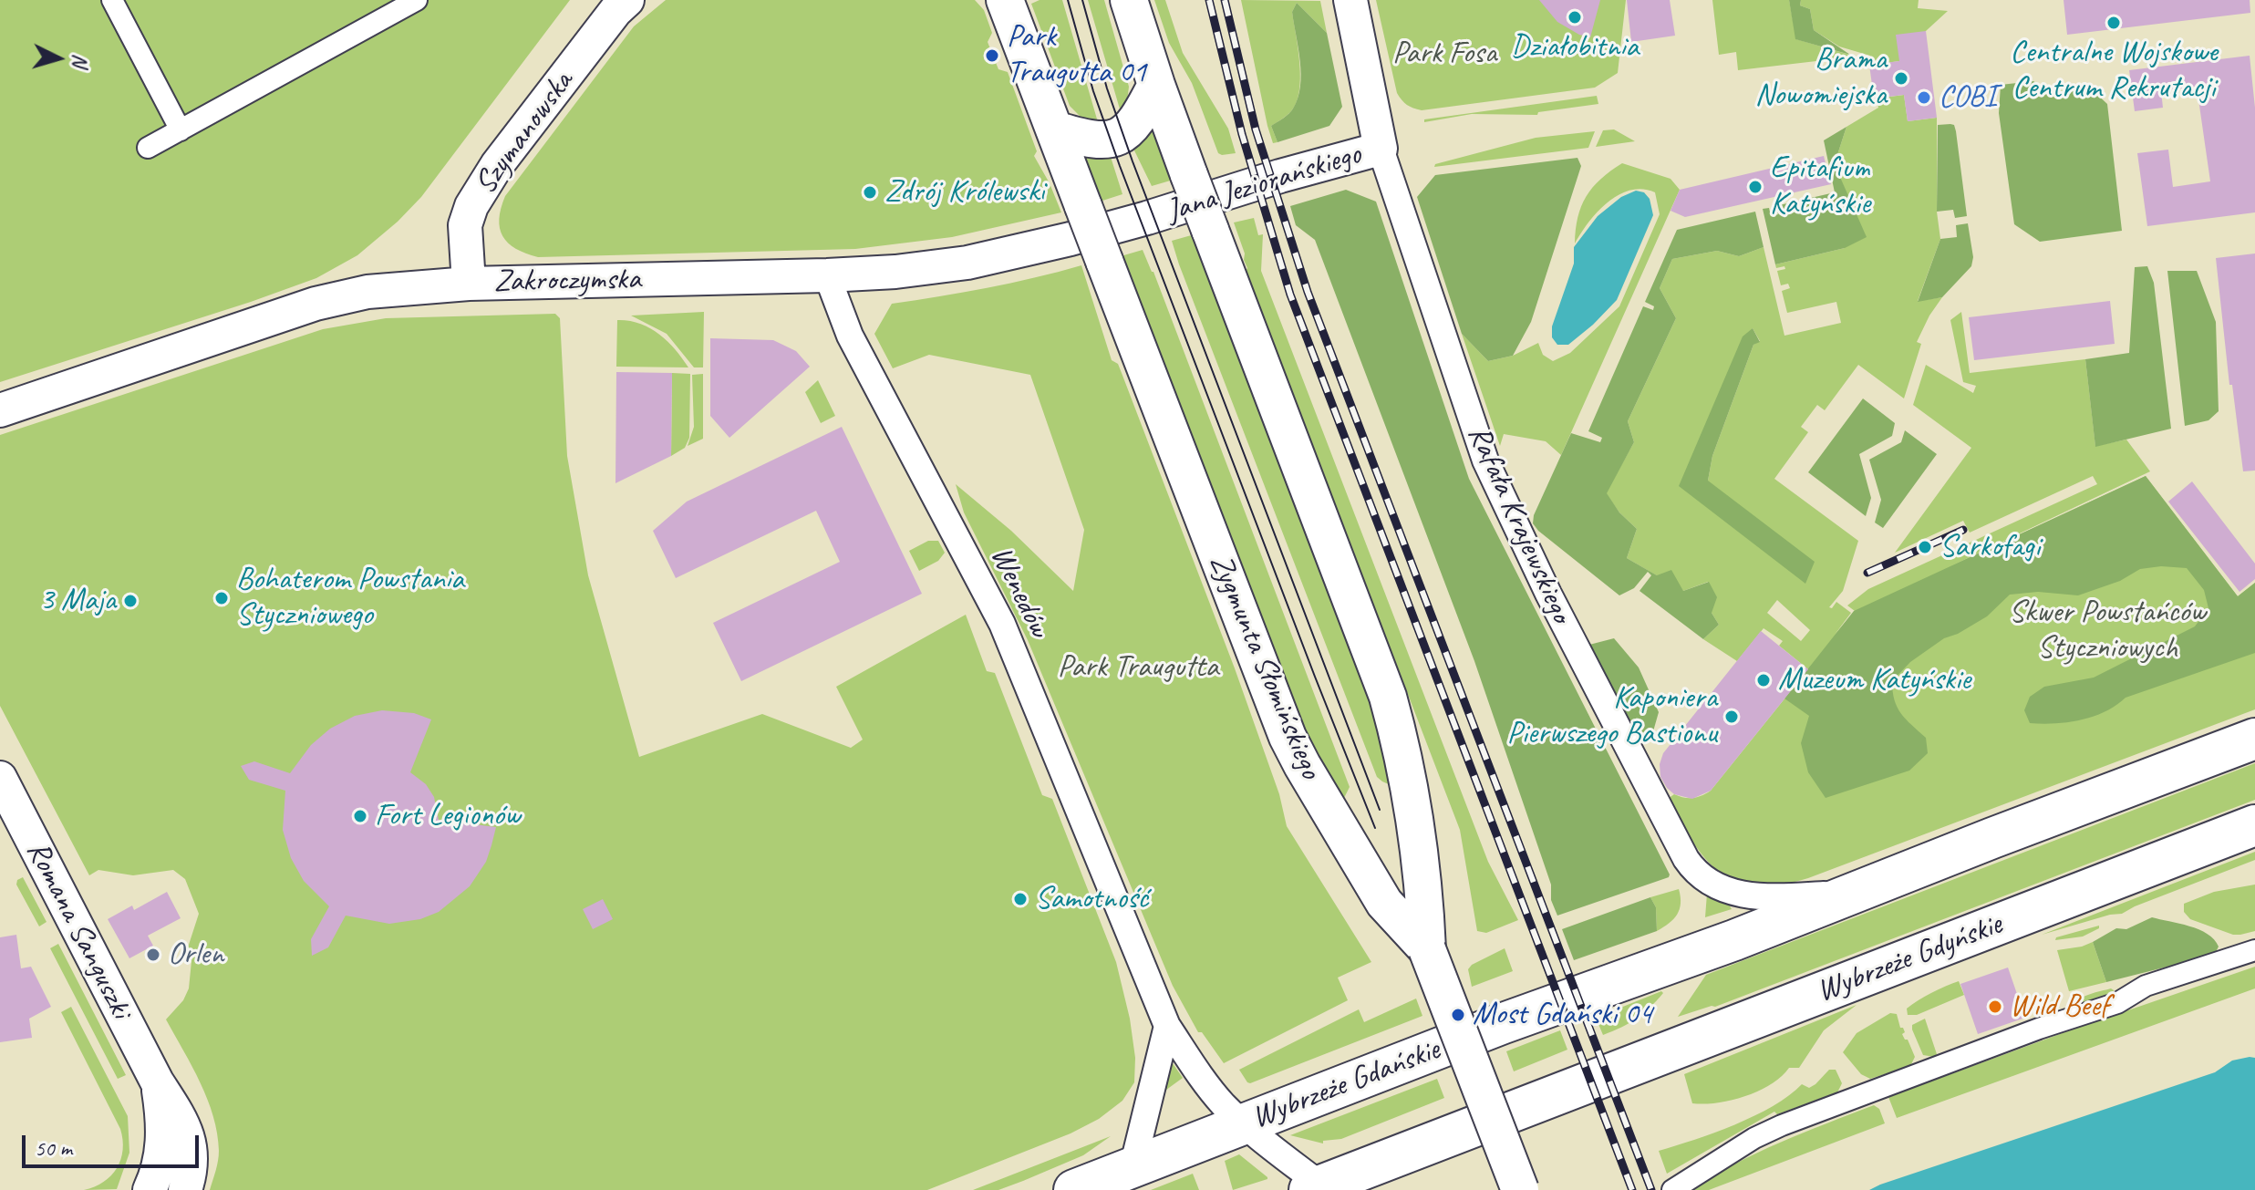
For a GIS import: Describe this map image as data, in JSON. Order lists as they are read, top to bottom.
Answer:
{
  "streets": {
    "main road": ["Zygmunta Słomińskiego", "Wybrzeże Gdyńskie", "Wybrzeże Gdańskie"],
    "street": [
      "Szymanowska",
      "Jana Jeziorańskiego",
      "Zakroczymska",
      "Rafała Krajewskiego",
      "Wenedów",
      "Romana Sanguszki"
    ]
  },
  "crossings": [
    ["Szymanowska", "Zakroczymska"],
    ["Jana Jeziorańskiego", "Zakroczymska"],
    ["Jana Jeziorańskiego", "Rafała Krajewskiego"],
    ["Zakroczymska", "Wenedów"],
    ["Rafała Krajewskiego", "Wybrzeże Gdańskie"],
    ["Wenedów", "Wybrzeże Gdyńskie"],
    ["Wenedów", "Wybrzeże Gdańskie"]
  ],
  "parks": ["Park Fosa", "Skwer Powstańców Styczniowych", "Park Traugutta"],
  "places": [
    "Działobitnia",
    "Centralne Wojskowe Centrum Rekrutacji",
    "Park Traugutta 01",
    "Brama Nowomiejska",
    "COBI",
    "Epitafium Katyńskie",
    "Zdrój Królewski",
    "Sarkofagi",
    "Bohaterom Powstania Styczniowego",
    "3 Maja",
    "Muzeum Katyńskie",
    "Kaponiera Pierwszego Bastionu",
    "Fort Legionów",
    "Samotność",
    "Orlen",
    "Wild Beef",
    "Most Gdański 04"
  ],
  "scale_bar": "50 m",
  "north": "right"
}
